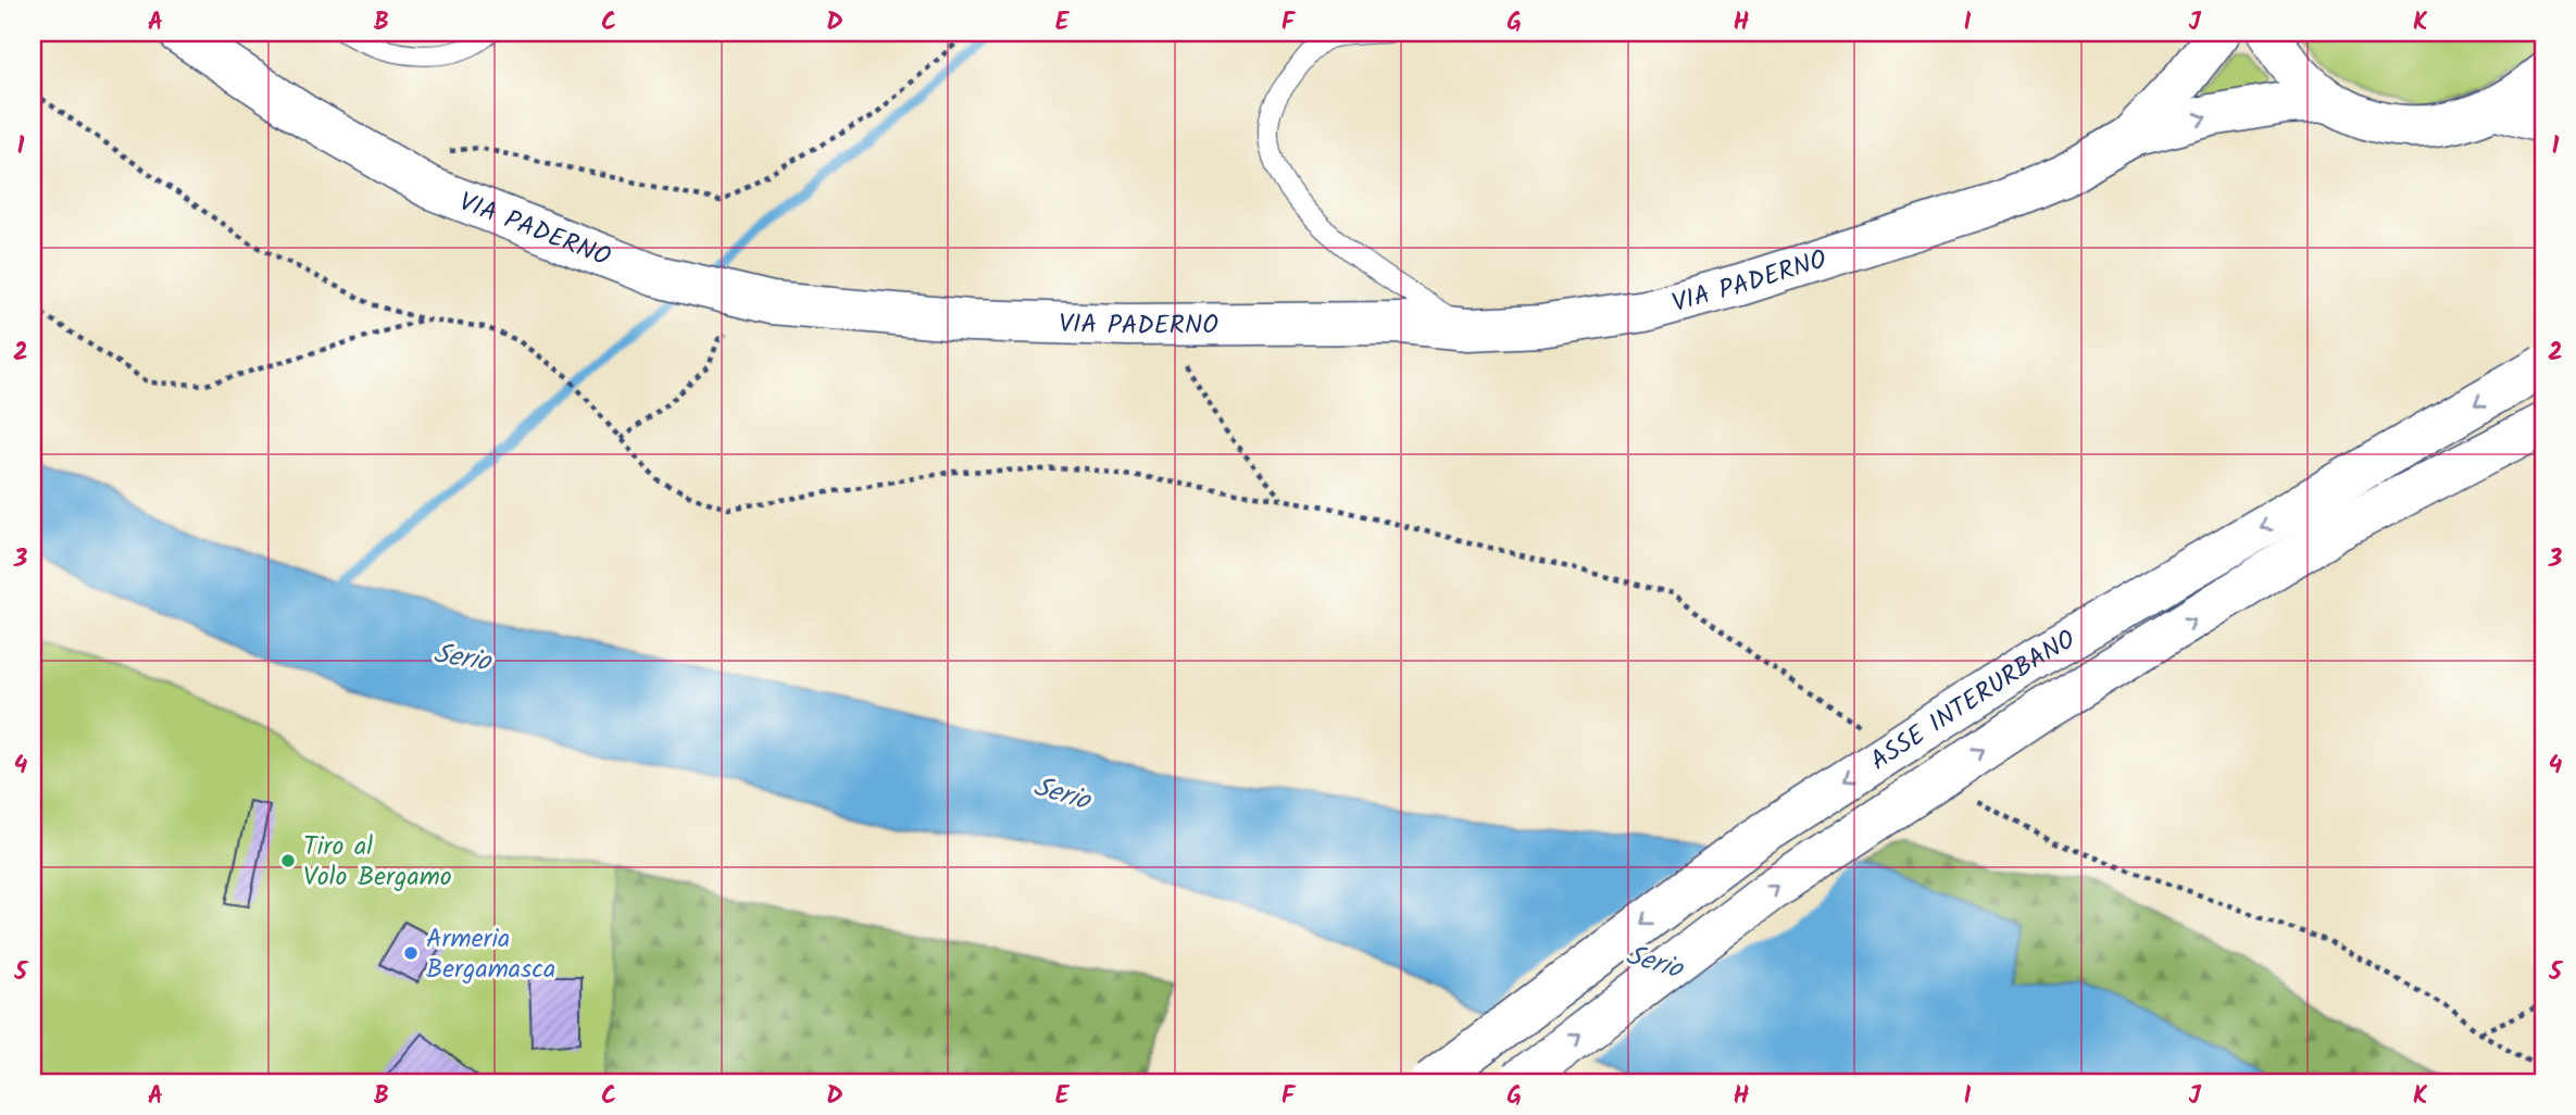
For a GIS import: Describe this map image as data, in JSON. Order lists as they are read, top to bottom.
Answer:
{
  "streets": {
    "main road": ["VIA PADERNO", "ASSE INTERURBANO"]
  },
  "water": ["Serio"],
  "places": ["Tiro al Volo Bergamo", "Armeria Bergamasca"],
  "grid": {
    "columns": [
      "A",
      "B",
      "C",
      "D",
      "E",
      "F",
      "G",
      "H",
      "I",
      "J",
      "K"
    ],
    "rows": [
      "1",
      "2",
      "3",
      "4",
      "5"
    ]
  }
}
